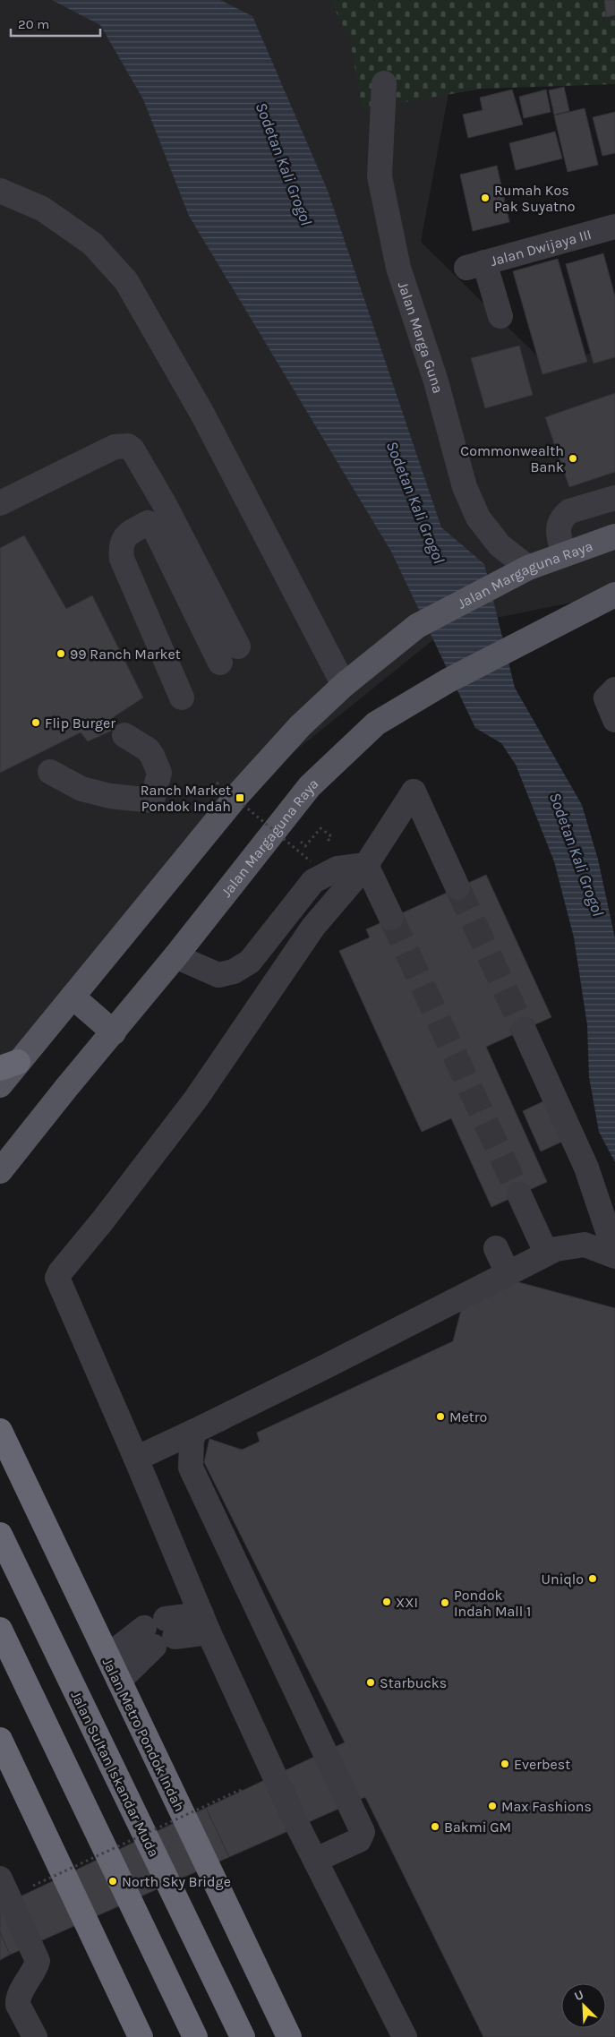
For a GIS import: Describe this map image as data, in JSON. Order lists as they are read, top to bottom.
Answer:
{
  "streets": {
    "highway": ["Jalan Metro Pondok Indah", "Jalan Sultan Iskandar Muda"],
    "main road": ["Jalan Margaguna Raya"],
    "street": ["Jalan Dwijaya III", "Jalan Marga Guna"]
  },
  "crossings": [
    ["Jalan Marga Guna", "Jalan Margaguna Raya"]
  ],
  "water": ["Sodetan Kali Grogol"],
  "places": {
    "other": [
      "Rumah Kos Pak Suyatno",
      "Commonwealth Bank",
      "99 Ranch Market",
      "Flip Burger",
      "Metro",
      "Uniqlo",
      "XXI",
      "Pondok Indah Mall 1",
      "Starbucks",
      "Everbest",
      "Max Fashions",
      "Bakmi GM",
      "North Sky Bridge"
    ],
    "transit": ["Ranch Market Pondok Indah"]
  },
  "scale_bar": "20 m",
  "north": "top left"
}
